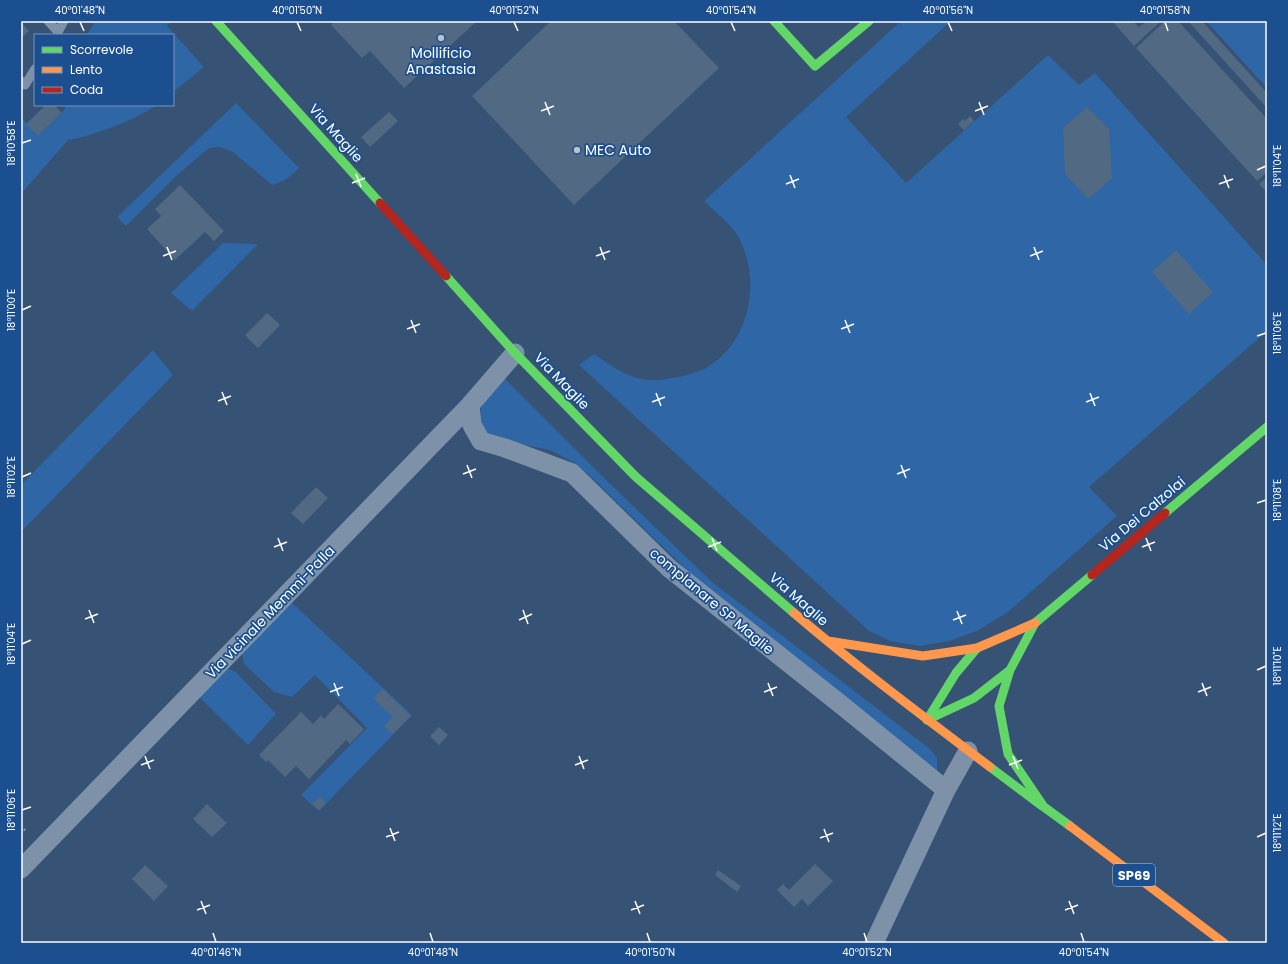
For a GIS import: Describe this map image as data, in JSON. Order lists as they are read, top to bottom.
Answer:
{
  "streets": {
    "street": [
      "Via Maglie",
      "Via Dei Calzolai",
      "complanare SP Maglie",
      "Via vicinale Memmi-Palla",
      "SP69"
    ]
  },
  "crossings": [
    ["Via Maglie", "Via vicinale Memmi-Palla"],
    ["Via Maglie", "SP69"],
    ["complanare SP Maglie", "Via vicinale Memmi-Palla"]
  ],
  "places": ["Mollificio Anastasia", "MEC Auto"],
  "legend": ["Scorrevole", "Lento", "Coda"],
  "coordinates": [
    "40°01'48\"N",
    "40°01'50\"N",
    "40°01'52\"N",
    "40°01'54\"N",
    "40°01'56\"N",
    "40°01'58\"N",
    "18°10'58\"E",
    "18°11'04\"E",
    "18°11'00\"E",
    "18°11'06\"E",
    "18°11'02\"E",
    "18°11'08\"E",
    "18°11'10\"E",
    "18°11'12\"E",
    "40°01'46\"N"
  ]
}
